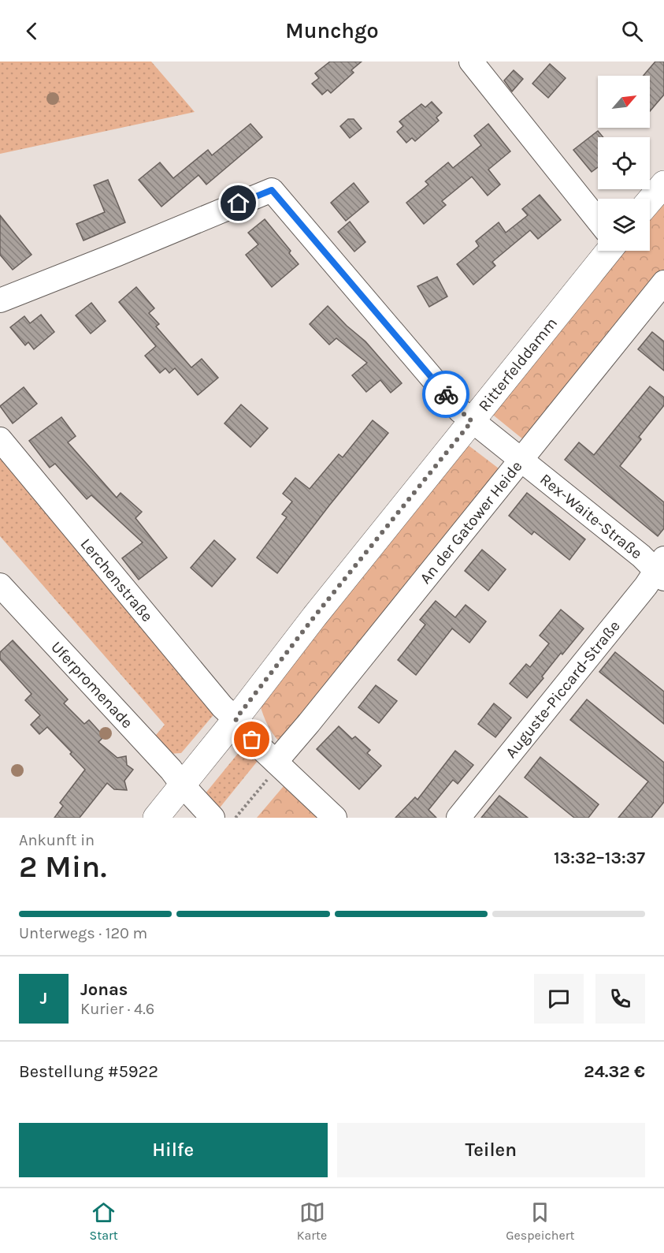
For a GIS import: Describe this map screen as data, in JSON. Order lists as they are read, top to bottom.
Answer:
{
  "streets": {
    "main road": ["Ritterfelddamm"],
    "street": [
      "Rex-Waite-Straße",
      "An der Gatower Heide",
      "Lerchenstraße",
      "Uferpromenade",
      "Auguste-Piccard-Straße"
    ]
  },
  "crossings": [
    ["Ritterfelddamm", "Rex-Waite-Straße"],
    ["Ritterfelddamm", "Lerchenstraße"],
    ["Ritterfelddamm", "Uferpromenade"],
    ["Rex-Waite-Straße", "An der Gatower Heide"],
    ["Rex-Waite-Straße", "Auguste-Piccard-Straße"],
    ["An der Gatower Heide", "Lerchenstraße"]
  ],
  "north": "top right",
  "page": {
    "header": "Munchgo",
    "heading": ["2 Min.", "Ankunft in", "13:32–13:37"],
    "panel": [
      "Jonas",
      "Kurier · 4.6",
      "Bestellung #5922",
      "24.32 €"
    ],
    "bar": "Unterwegs · 120 m",
    "round": "J",
    "buttons": ["Hilfe", "Teilen"],
    "tabs": ["Start", "Karte", "Gespeichert"]
  }
}
